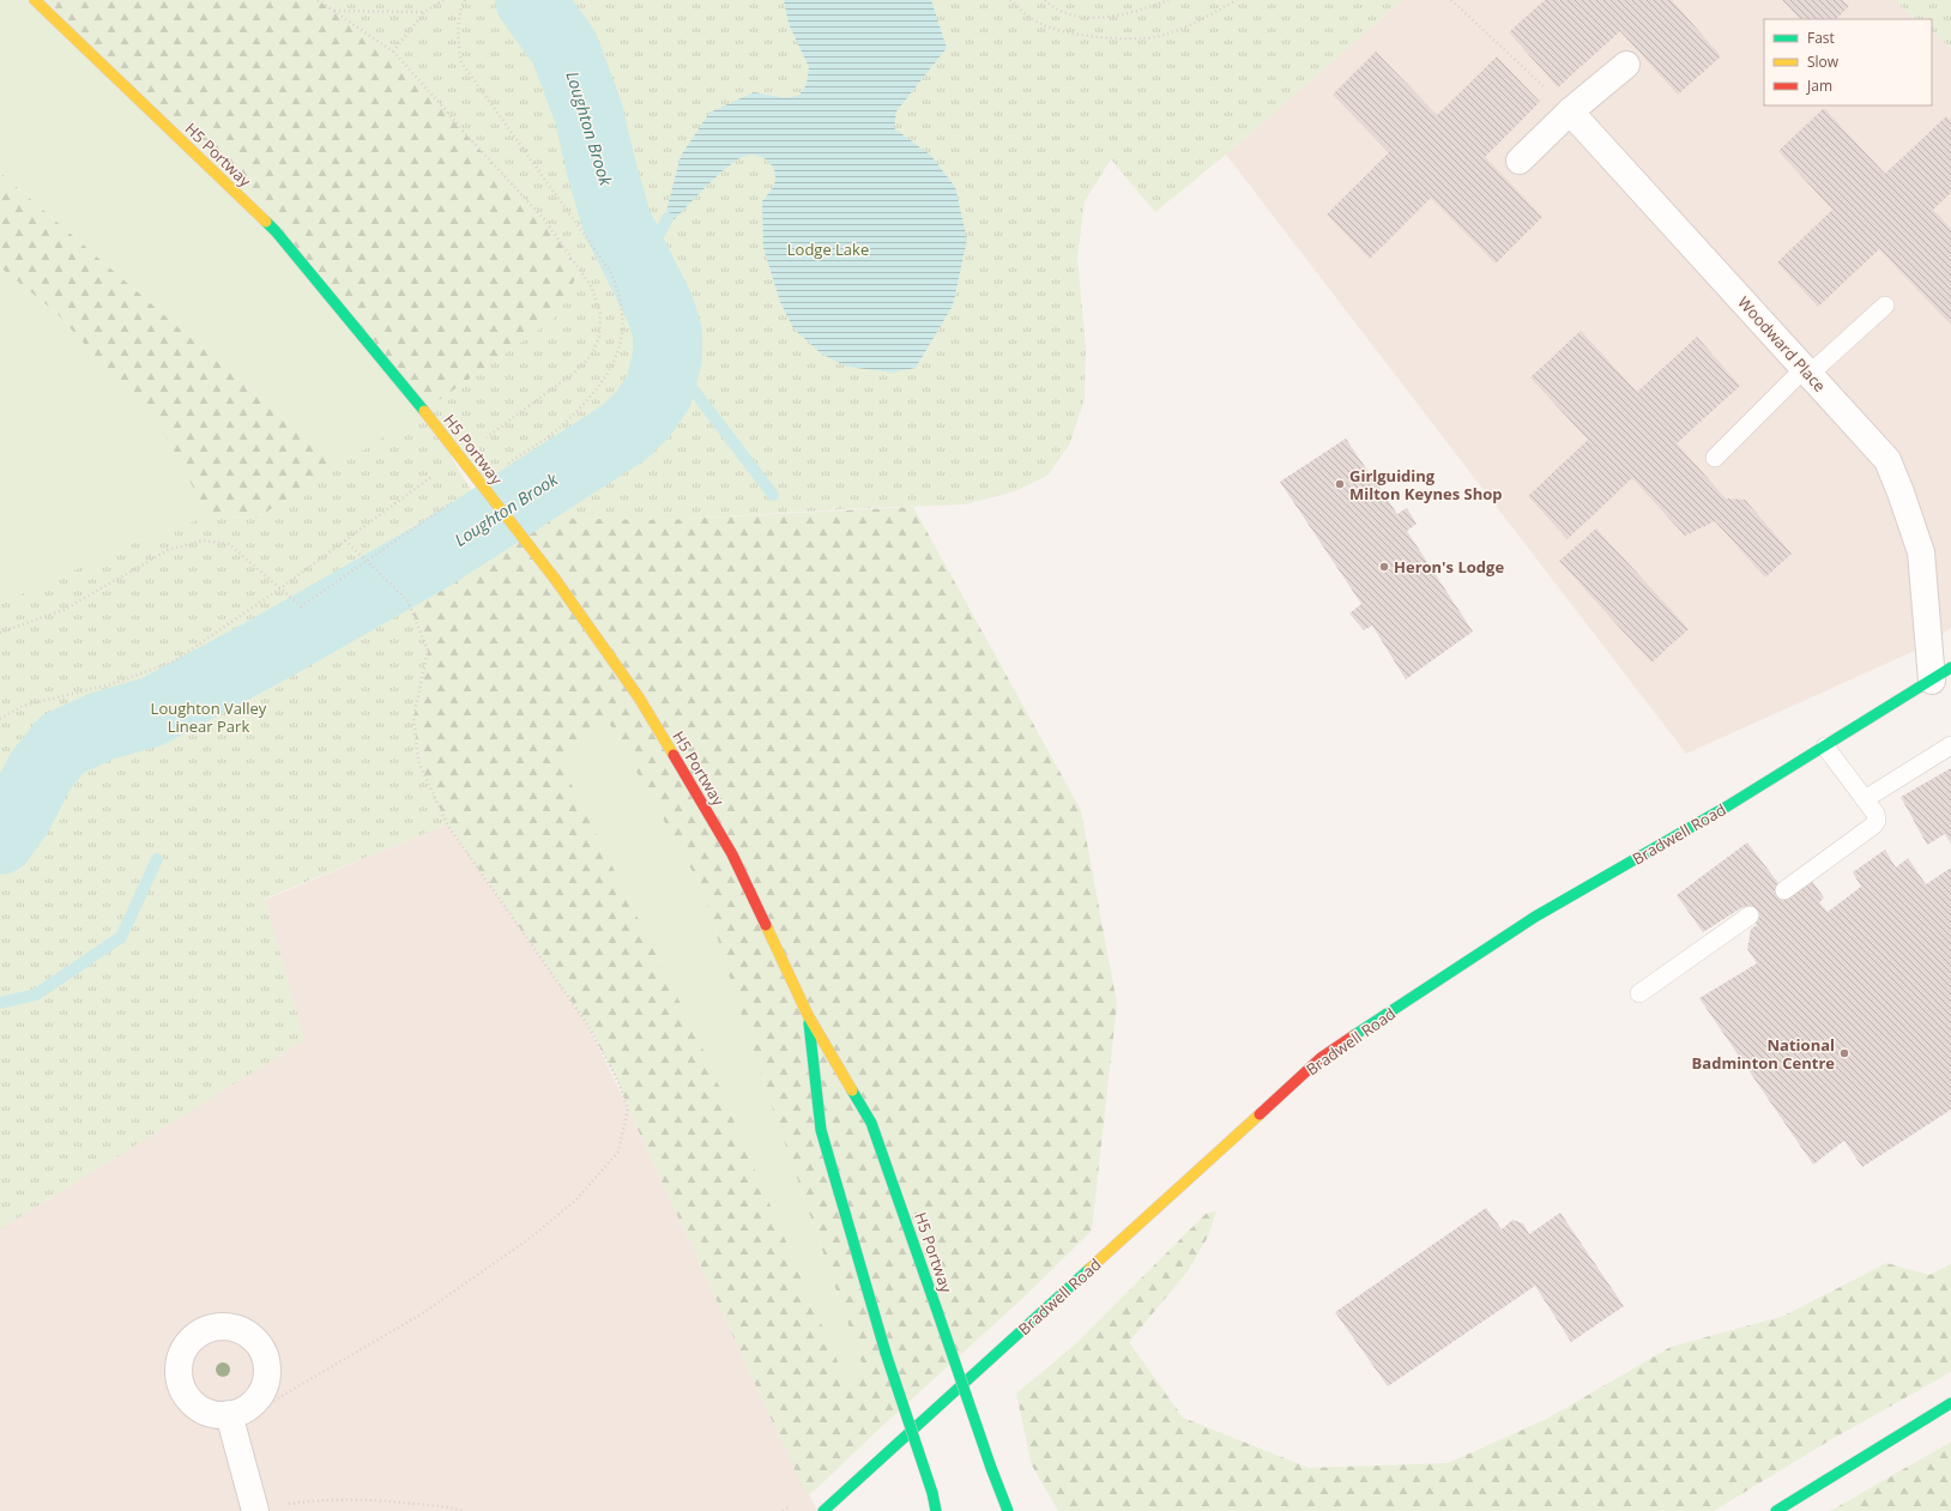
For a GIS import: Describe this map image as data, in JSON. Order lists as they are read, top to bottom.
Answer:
{
  "streets": {
    "main road": ["H5 Portway", "Bradwell Road"],
    "street": ["Woodward Place"]
  },
  "crossings": [
    ["Woodward Place", "Bradwell Road"]
  ],
  "water": ["Loughton Brook"],
  "parks": ["Lodge Lake", "Loughton Valley Linear Park"],
  "places": ["Girlguiding Milton Keynes Shop", "Heron's Lodge", "National Badminton Centre"],
  "legend": ["Fast", "Slow", "Jam"]
}
